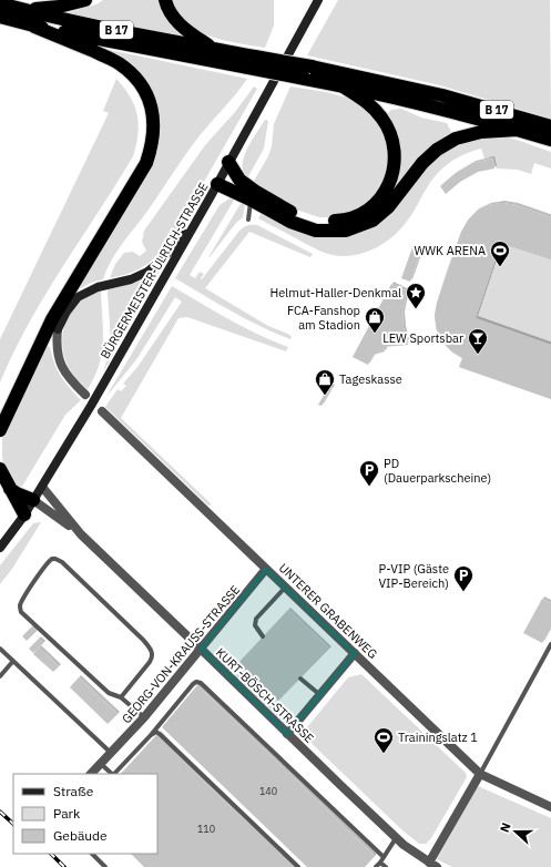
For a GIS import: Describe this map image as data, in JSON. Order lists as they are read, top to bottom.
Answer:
{
  "streets": {
    "highway": ["B 17"],
    "main road": ["BÜRGERMEISTER-ULRICH-STRASSE"],
    "street": ["UNTERER GRABENWEG", "GEORG-VON-KRAUSS-STRASSE", "KURT-BÖSCH-STRASSE"]
  },
  "crossings": [
    ["BÜRGERMEISTER-ULRICH-STRASSE", "KURT-BÖSCH-STRASSE"],
    ["UNTERER GRABENWEG", "GEORG-VON-KRAUSS-STRASSE"],
    ["GEORG-VON-KRAUSS-STRASSE", "KURT-BÖSCH-STRASSE"]
  ],
  "places": {
    "sports": ["WWK ARENA", "Trainingslatz 1"],
    "place": ["Helmut-Haller-Denkmal"],
    "shop": ["FCA-Fanshop am Stadion", "Tageskasse"],
    "bar": ["LEW Sportsbar"],
    "parking": ["PD (Dauerparkscheine)", "P-VIP (Gäste VIP-Bereich)"]
  },
  "house_numbers": ["140", "110"],
  "legend": ["Straße", "Park", "Gebäude"],
  "north": "left"
}
